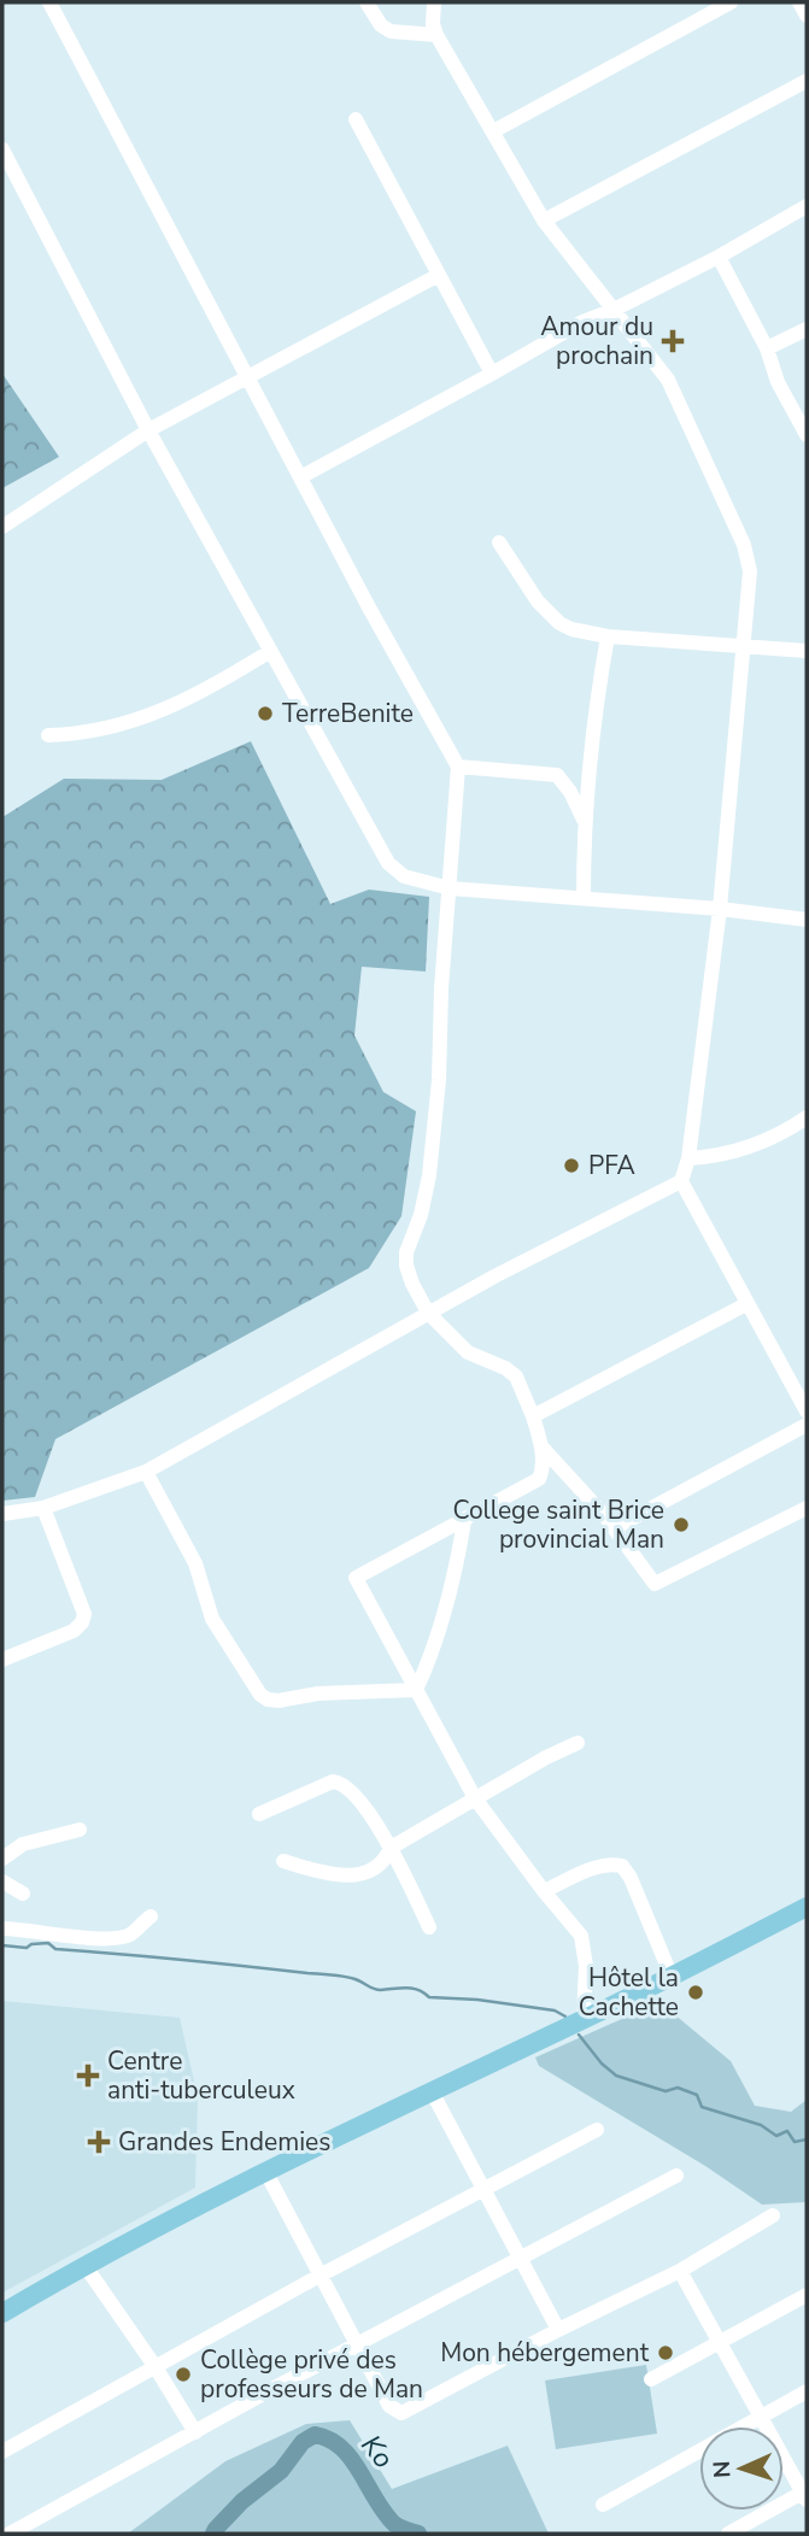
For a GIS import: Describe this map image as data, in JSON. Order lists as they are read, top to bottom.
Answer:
{
  "water": ["Ko"],
  "places": {
    "health": ["Amour du prochain", "Centre anti-tuberculeux", "Grandes Endemies"],
    "other": [
      "TerreBenite",
      "PFA",
      "College saint Brice provincial Man",
      "Hôtel la Cachette",
      "Mon hébergement",
      "Collège privé des professeurs de Man"
    ]
  },
  "north": "left"
}
